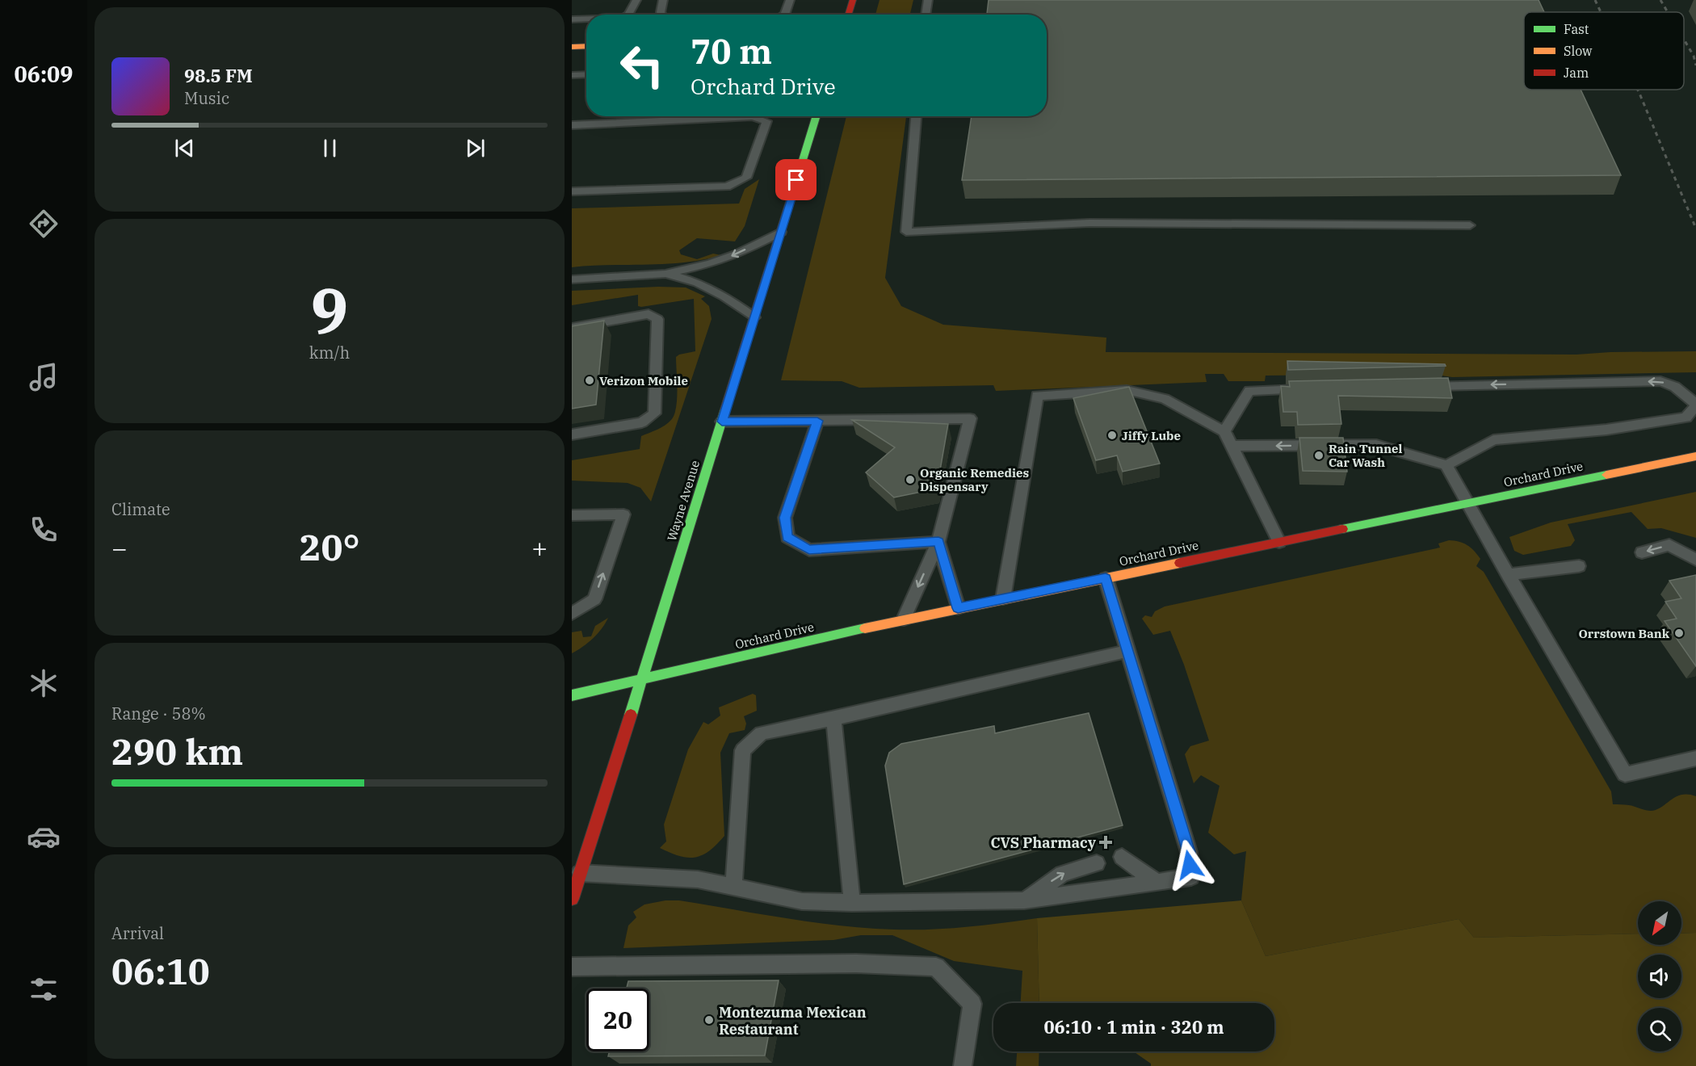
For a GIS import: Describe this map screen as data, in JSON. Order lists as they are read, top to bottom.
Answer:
{
  "streets": {
    "main road": ["Orchard Drive", "Wayne Avenue"]
  },
  "crossings": [
    ["Orchard Drive", "Wayne Avenue"]
  ],
  "places": {
    "other": [
      "Verizon Mobile",
      "Jiffy Lube",
      "Rain Tunnel Car Wash",
      "Organic Remedies Dispensary",
      "Orrstown Bank",
      "Montezuma Mexican Restaurant"
    ],
    "health": ["CVS Pharmacy"]
  },
  "legend": ["Fast", "Slow", "Jam"],
  "north": "bottom left",
  "page": {
    "tabs": "06:09",
    "turn": ["70 m", "Orchard Drive"],
    "song": ["98.5 FM", "Music"],
    "tile": [
      ["9", "km/h"],
      "Climate",
      ["Range · 58%", "290 km"],
      ["Arrival", "06:10"]
    ],
    "heat": ["−", "20°", "+"],
    "limit": "20",
    "trip": "06:10 · 1 min · 320 m"
  }
}
